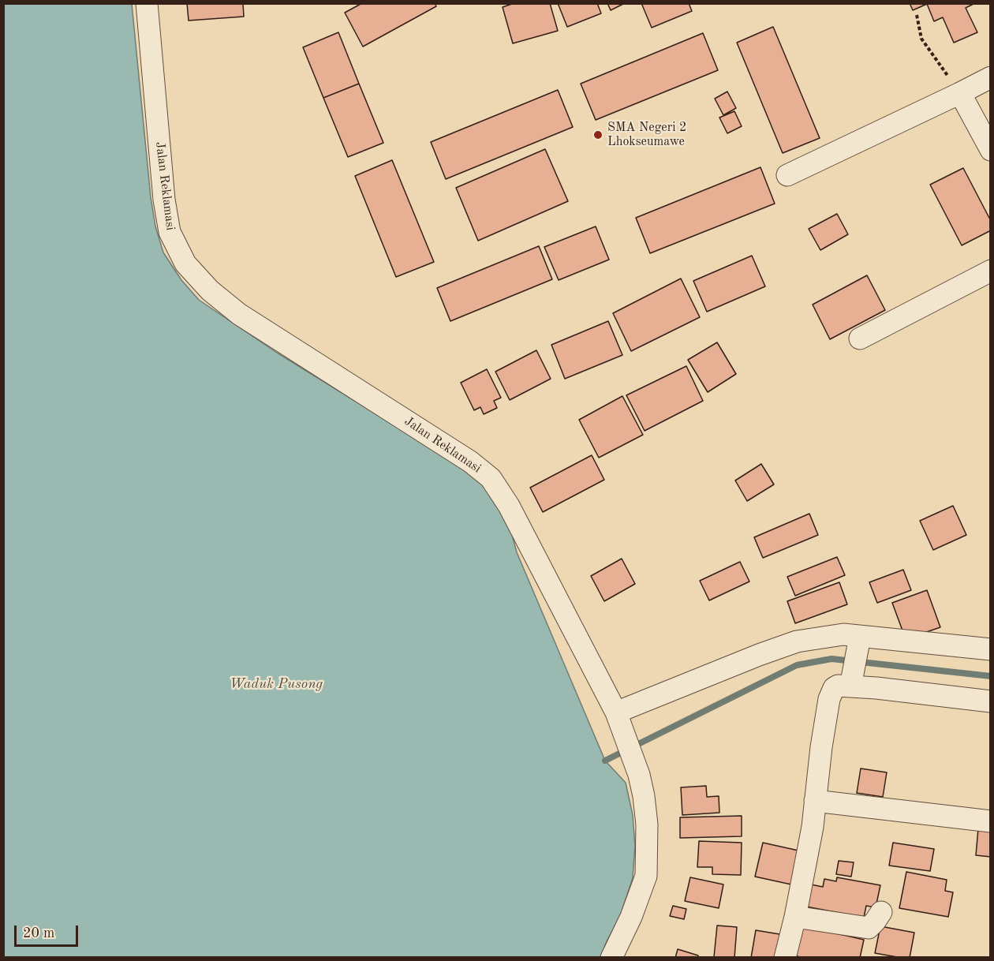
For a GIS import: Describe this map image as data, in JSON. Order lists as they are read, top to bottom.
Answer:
{
  "streets": {
    "street": ["Jalan Reklamasi"]
  },
  "water": ["Waduk Pusong"],
  "places": ["SMA Negeri 2 Lhokseumawe"],
  "scale_bar": "20 m"
}
